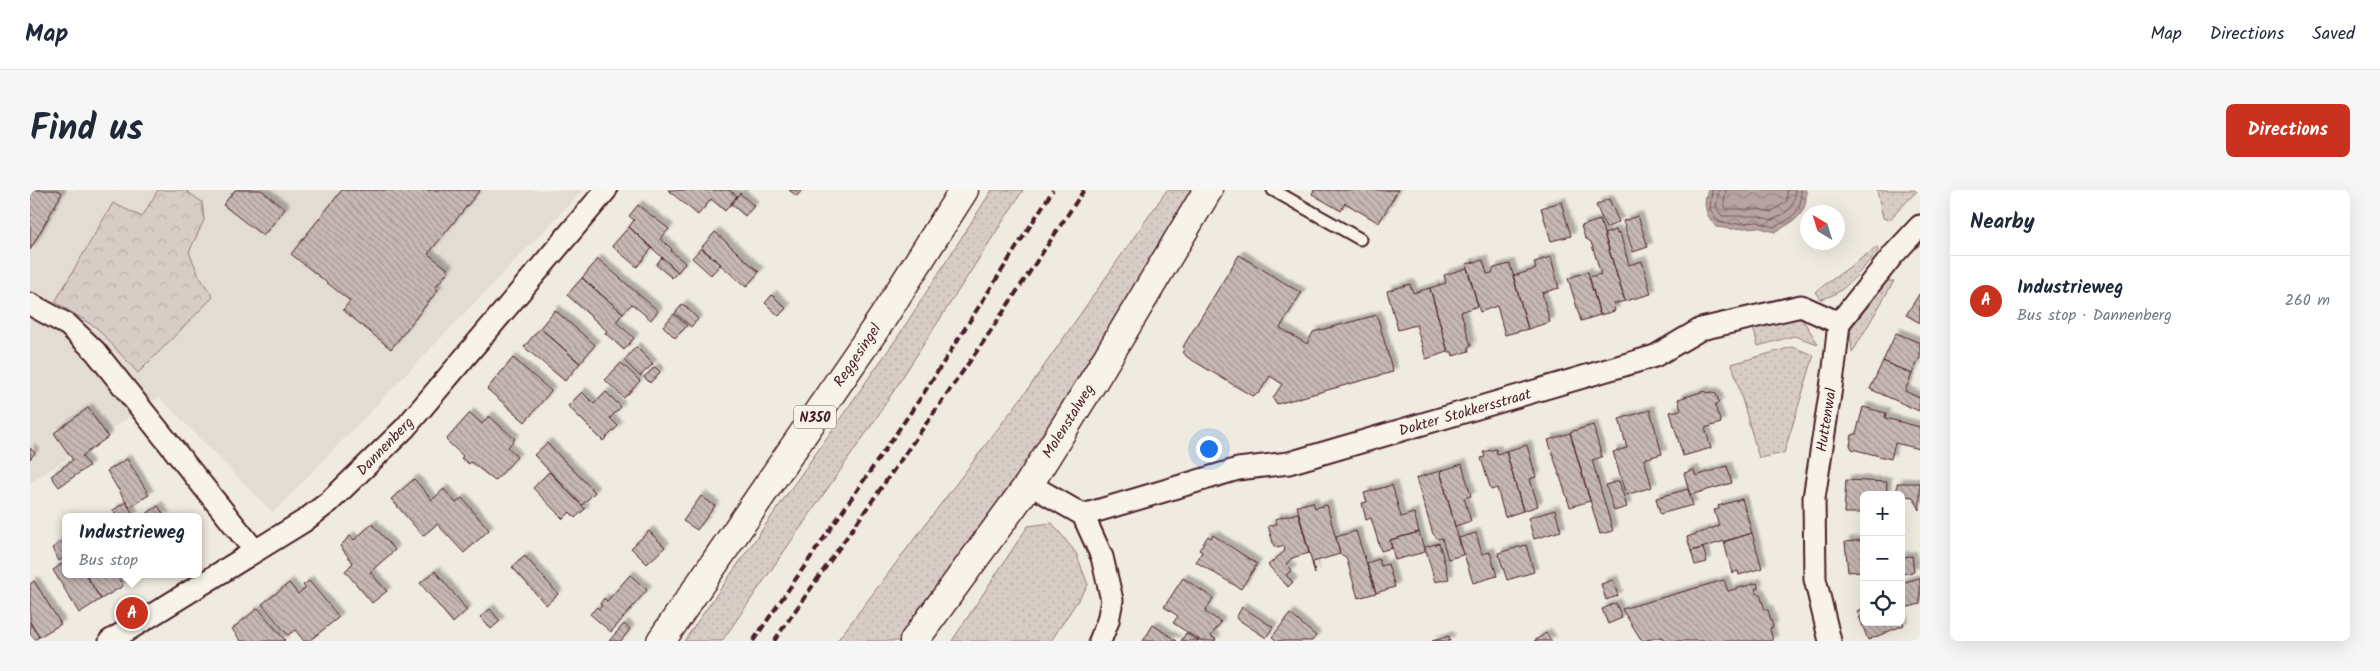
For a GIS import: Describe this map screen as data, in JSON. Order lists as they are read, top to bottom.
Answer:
{
  "streets": {
    "main road": ["Reggesingel", "N350", "Molenstalweg"],
    "street": ["Dokter Stokkersstraat", "Huttenwal", "Dannenberg"]
  },
  "crossings": [
    ["Dokter Stokkersstraat", "Huttenwal"]
  ],
  "north": "top left",
  "page": {
    "header": "Map",
    "nav": ["Map", "Directions", "Saved"],
    "title": "Find us",
    "buttons": "Directions",
    "heading": "Nearby",
    "list": [
      {
        "mark": "A",
        "name": "Industrieweg",
        "note": "Bus stop · Dannenberg",
        "value": "260 m"
      }
    ],
    "map_buttons": ["+", "−"],
    "popup": ["Industrieweg", "Bus stop"],
    "pins": "A"
  }
}
